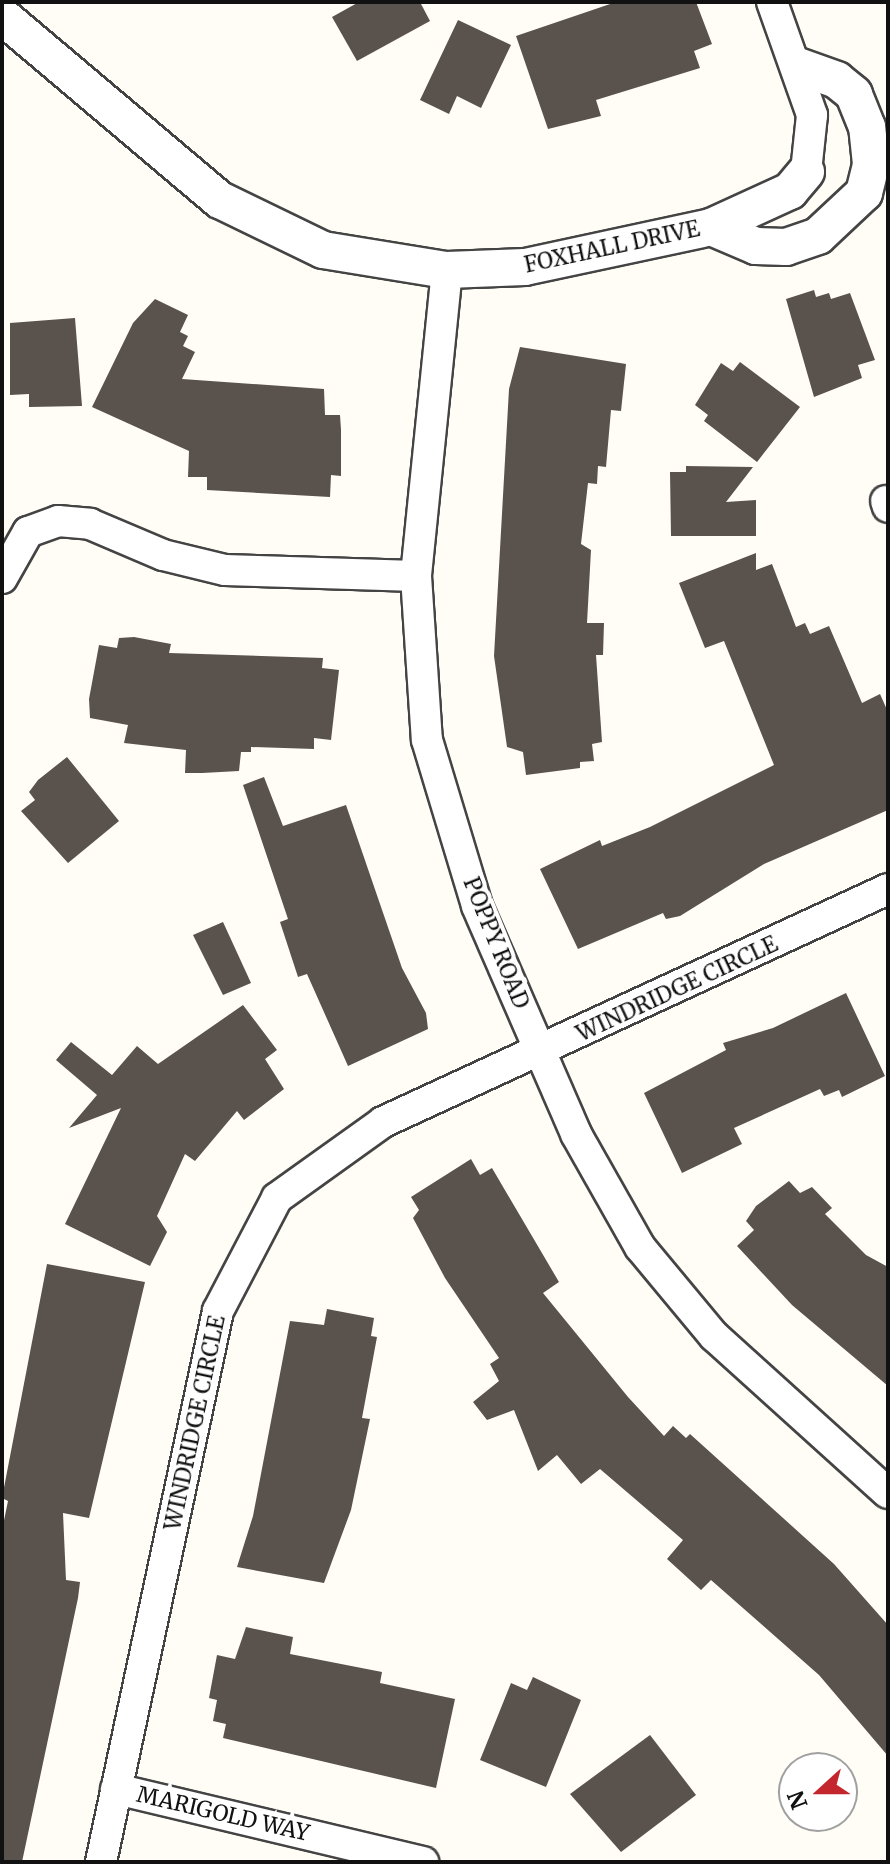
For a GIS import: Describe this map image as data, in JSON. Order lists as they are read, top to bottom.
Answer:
{
  "streets": {
    "street": [
      "FOXHALL DRIVE",
      "POPPY ROAD",
      "WINDRIDGE CIRCLE",
      "MARIGOLD WAY"
    ]
  },
  "crossings": [
    ["FOXHALL DRIVE", "POPPY ROAD"],
    ["POPPY ROAD", "WINDRIDGE CIRCLE"],
    ["WINDRIDGE CIRCLE", "MARIGOLD WAY"]
  ],
  "north": "left"
}
